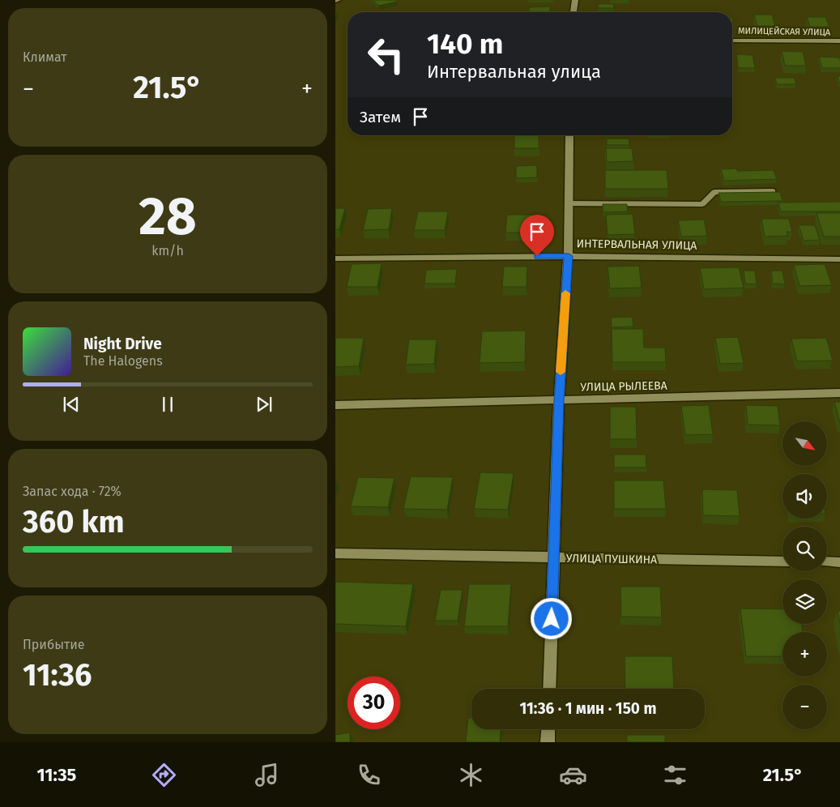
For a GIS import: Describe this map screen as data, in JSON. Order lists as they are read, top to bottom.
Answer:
{
  "streets": {
    "street": [
      "МИЛИЦЕЙСКАЯ УЛИЦА",
      "ИНТЕРВАЛЬНАЯ УЛИЦА",
      "УЛИЦА РЫЛЕЕВА",
      "УЛИЦА ПУШКИНА"
    ]
  },
  "north": "bottom right",
  "page": {
    "tile": [
      "Климат",
      ["28", "km/h"],
      ["Запас хода · 72%", "360 km"],
      ["Прибытие", "11:36"]
    ],
    "turn": ["140 m", "Интервальная улица"],
    "heat": ["−", "21.5°", "+"],
    "then": "Затем",
    "song": ["Night Drive", "The Halogens"],
    "map_buttons": ["+", "−"],
    "limit": "30",
    "trip": "11:36 · 1 мин · 150 m",
    "tabs": ["11:35", "21.5°"]
  }
}
